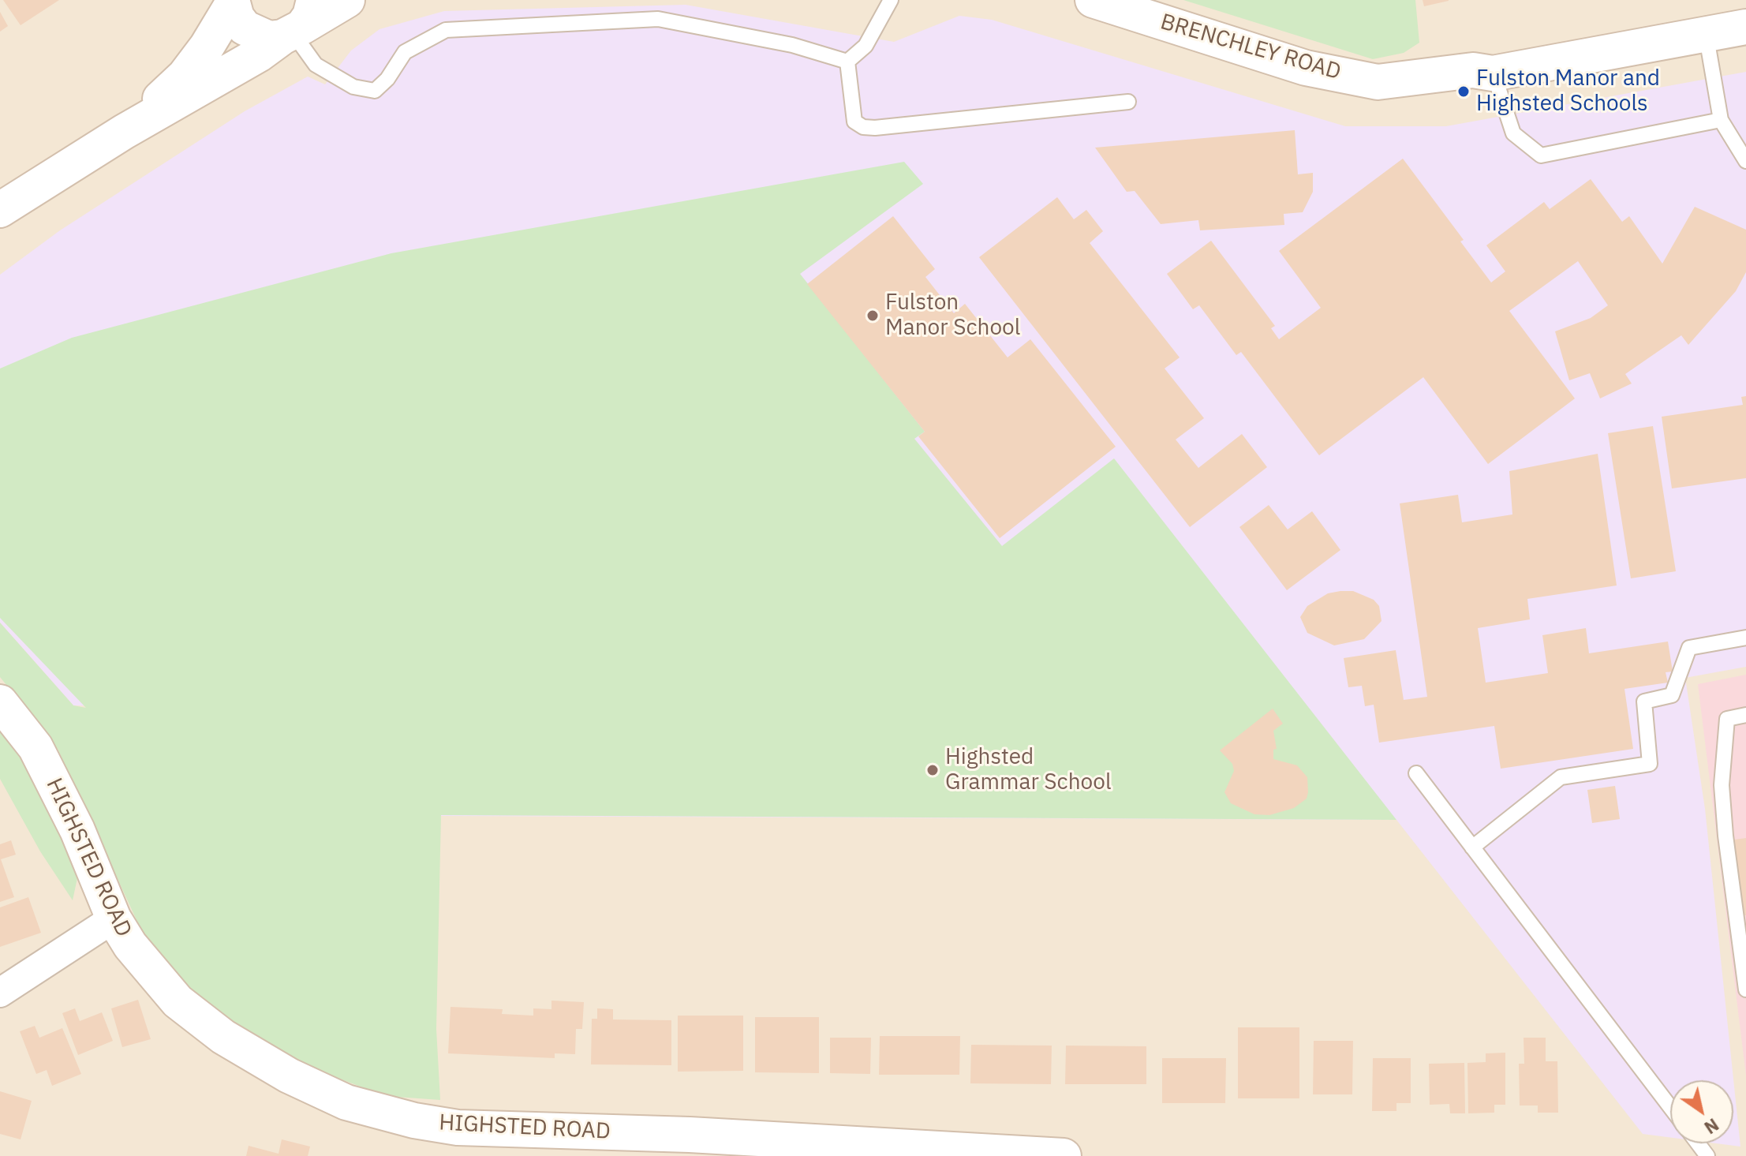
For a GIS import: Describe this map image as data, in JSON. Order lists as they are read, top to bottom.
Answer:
{
  "streets": {
    "street": ["BRENCHLEY ROAD", "HIGHSTED ROAD"]
  },
  "places": ["Fulston Manor and Highsted Schools", "Fulston Manor School", "Highsted Grammar School"],
  "north": "bottom right"
}
